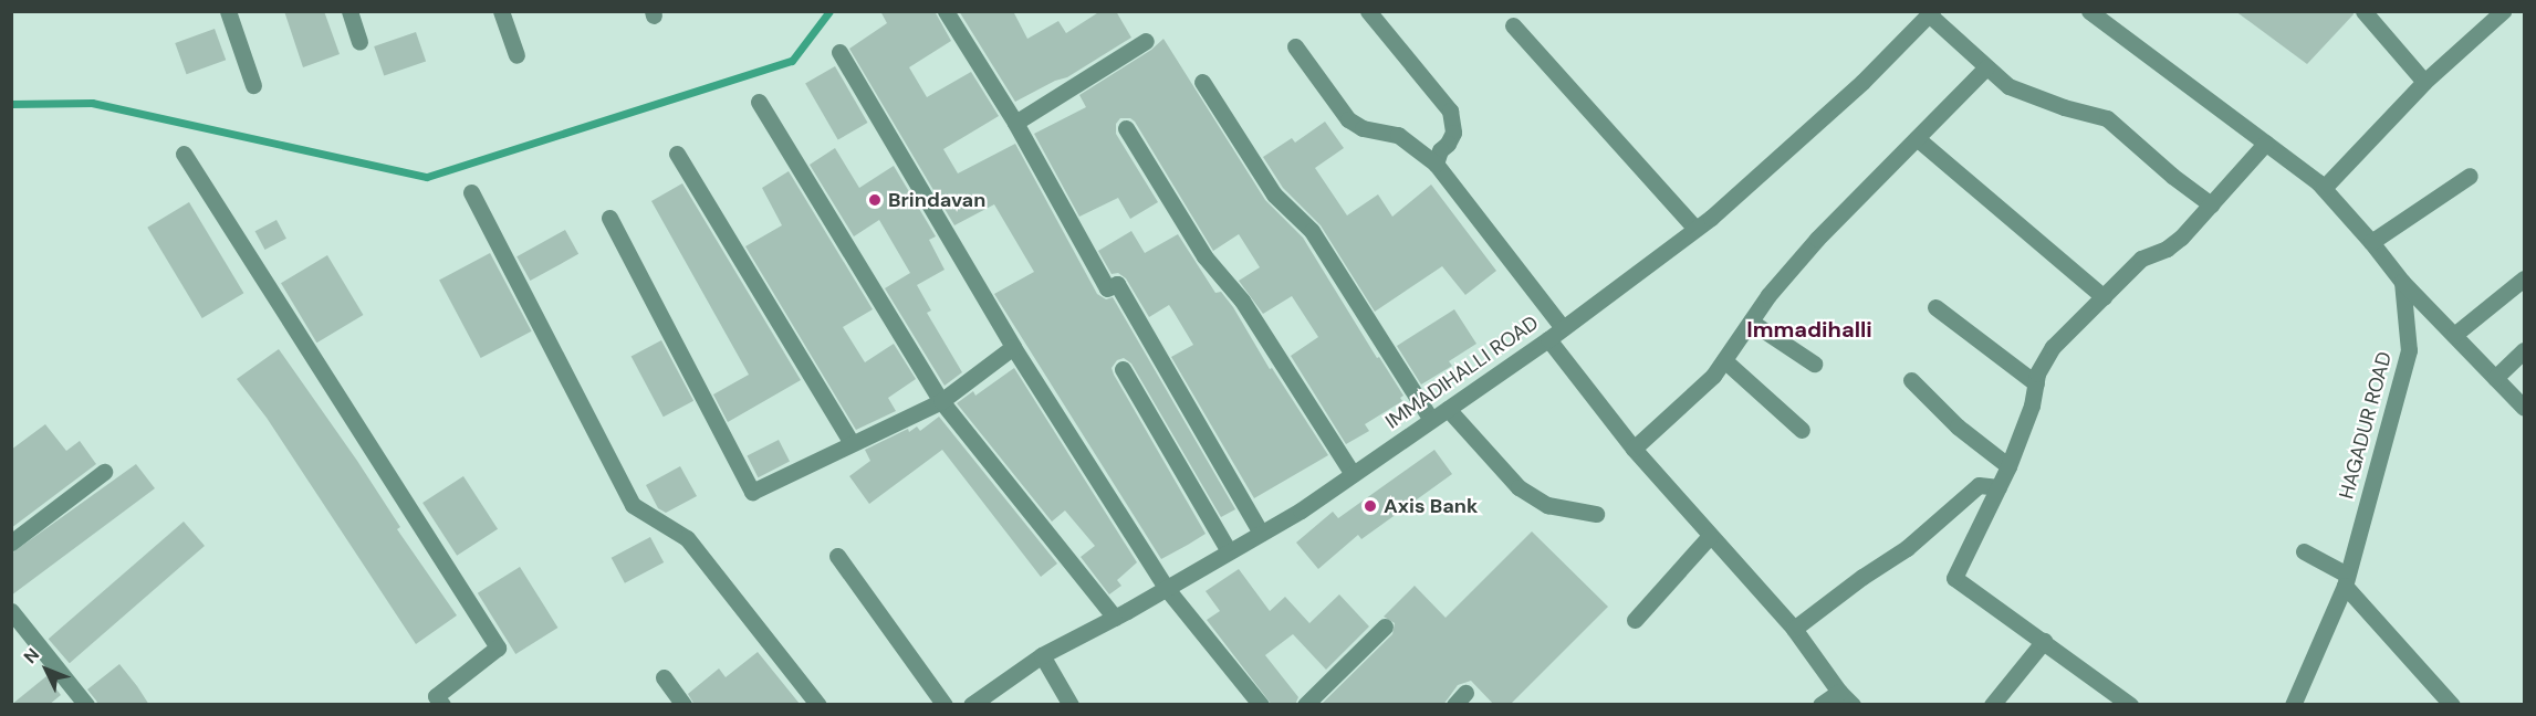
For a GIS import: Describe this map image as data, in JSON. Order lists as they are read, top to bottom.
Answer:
{
  "streets": {
    "street": ["IMMADIHALLI ROAD", "HAGADUR ROAD"]
  },
  "districts": ["Immadihalli"],
  "places": ["Brindavan", "Axis Bank"],
  "north": "top left"
}
